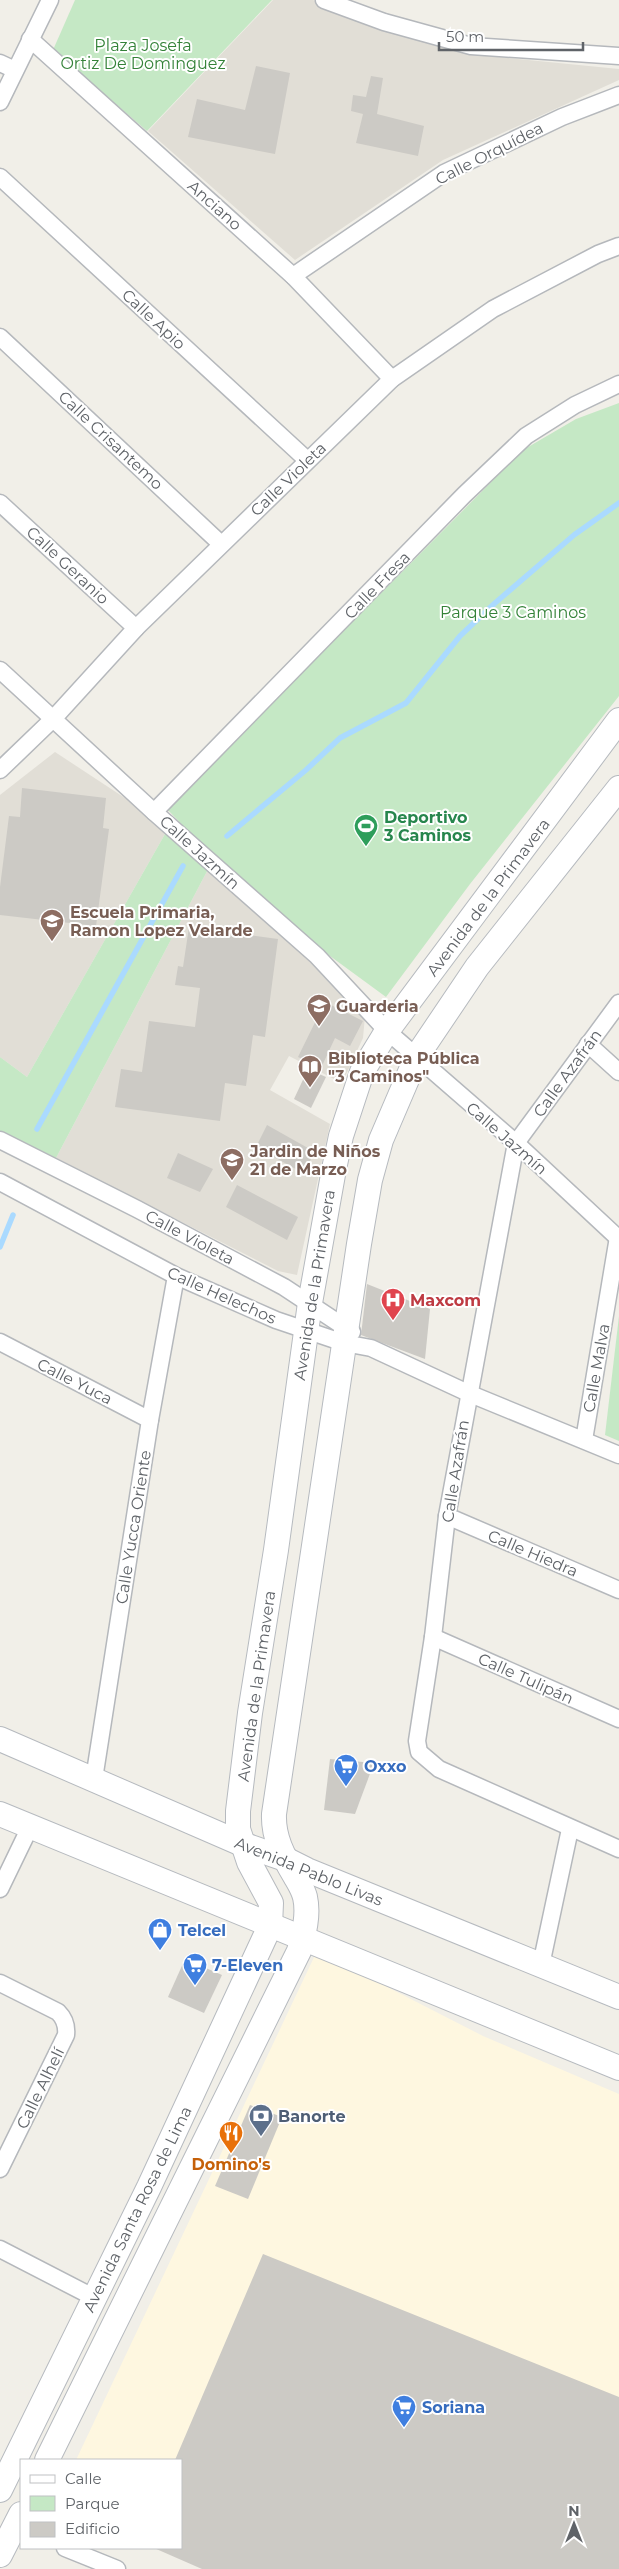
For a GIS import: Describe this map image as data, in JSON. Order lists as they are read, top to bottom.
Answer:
{
  "streets": {
    "street": [
      "Calle Orquídea",
      "Anciano",
      "Calle Apio",
      "Calle Crisantemo",
      "Calle Violeta",
      "Calle Geranio",
      "Calle Fresa",
      "Calle Jazmín",
      "Avenida de la Primavera",
      "Calle Azafrán",
      "Calle Helechos",
      "Calle Malva",
      "Calle Yuca",
      "Calle Yucca Oriente",
      "Calle Hiedra",
      "Calle Tulipán",
      "Avenida Pablo Livas",
      "Calle Alhelí",
      "Avenida Santa Rosa de Lima"
    ]
  },
  "crossings": [
    ["Calle Orquídea", "Anciano"],
    ["Anciano", "Calle Violeta"],
    ["Calle Apio", "Calle Violeta"],
    ["Calle Crisantemo", "Calle Violeta"],
    ["Calle Violeta", "Calle Geranio"],
    ["Calle Violeta", "Calle Jazmín"],
    ["Calle Violeta", "Avenida de la Primavera"],
    ["Calle Violeta", "Calle Helechos"],
    ["Calle Fresa", "Calle Jazmín"],
    ["Calle Jazmín", "Avenida de la Primavera"],
    ["Calle Jazmín", "Calle Azafrán"],
    ["Calle Jazmín", "Calle Malva"],
    ["Avenida de la Primavera", "Calle Helechos"],
    ["Avenida de la Primavera", "Avenida Pablo Livas"],
    ["Avenida de la Primavera", "Avenida Santa Rosa de Lima"],
    ["Calle Azafrán", "Calle Helechos"],
    ["Calle Azafrán", "Calle Hiedra"],
    ["Calle Azafrán", "Calle Tulipán"],
    ["Calle Helechos", "Calle Malva"],
    ["Calle Helechos", "Calle Yucca Oriente"],
    ["Calle Yuca", "Calle Yucca Oriente"],
    ["Calle Yucca Oriente", "Avenida Pablo Livas"],
    ["Avenida Pablo Livas", "Avenida Santa Rosa de Lima"]
  ],
  "parks": ["Plaza Josefa Ortiz De Dominguez", "Parque 3 Caminos"],
  "places": {
    "sports": ["Deportivo 3 Caminos"],
    "school or university": ["Escuela Primaria, Ramon Lopez Velarde", "Guarderia", "Jardin de Niños 21 de Marzo"],
    "library": ["Biblioteca Pública \"3 Caminos\""],
    "hospital": ["Maxcom"],
    "supermarket": ["Oxxo", "7-Eleven", "Soriana"],
    "shop": ["Telcel"],
    "bank": ["Banorte"],
    "restaurant": ["Domino's"]
  },
  "legend": ["Calle", "Parque", "Edificio"],
  "scale_bar": "50 m",
  "north": "top"
}
